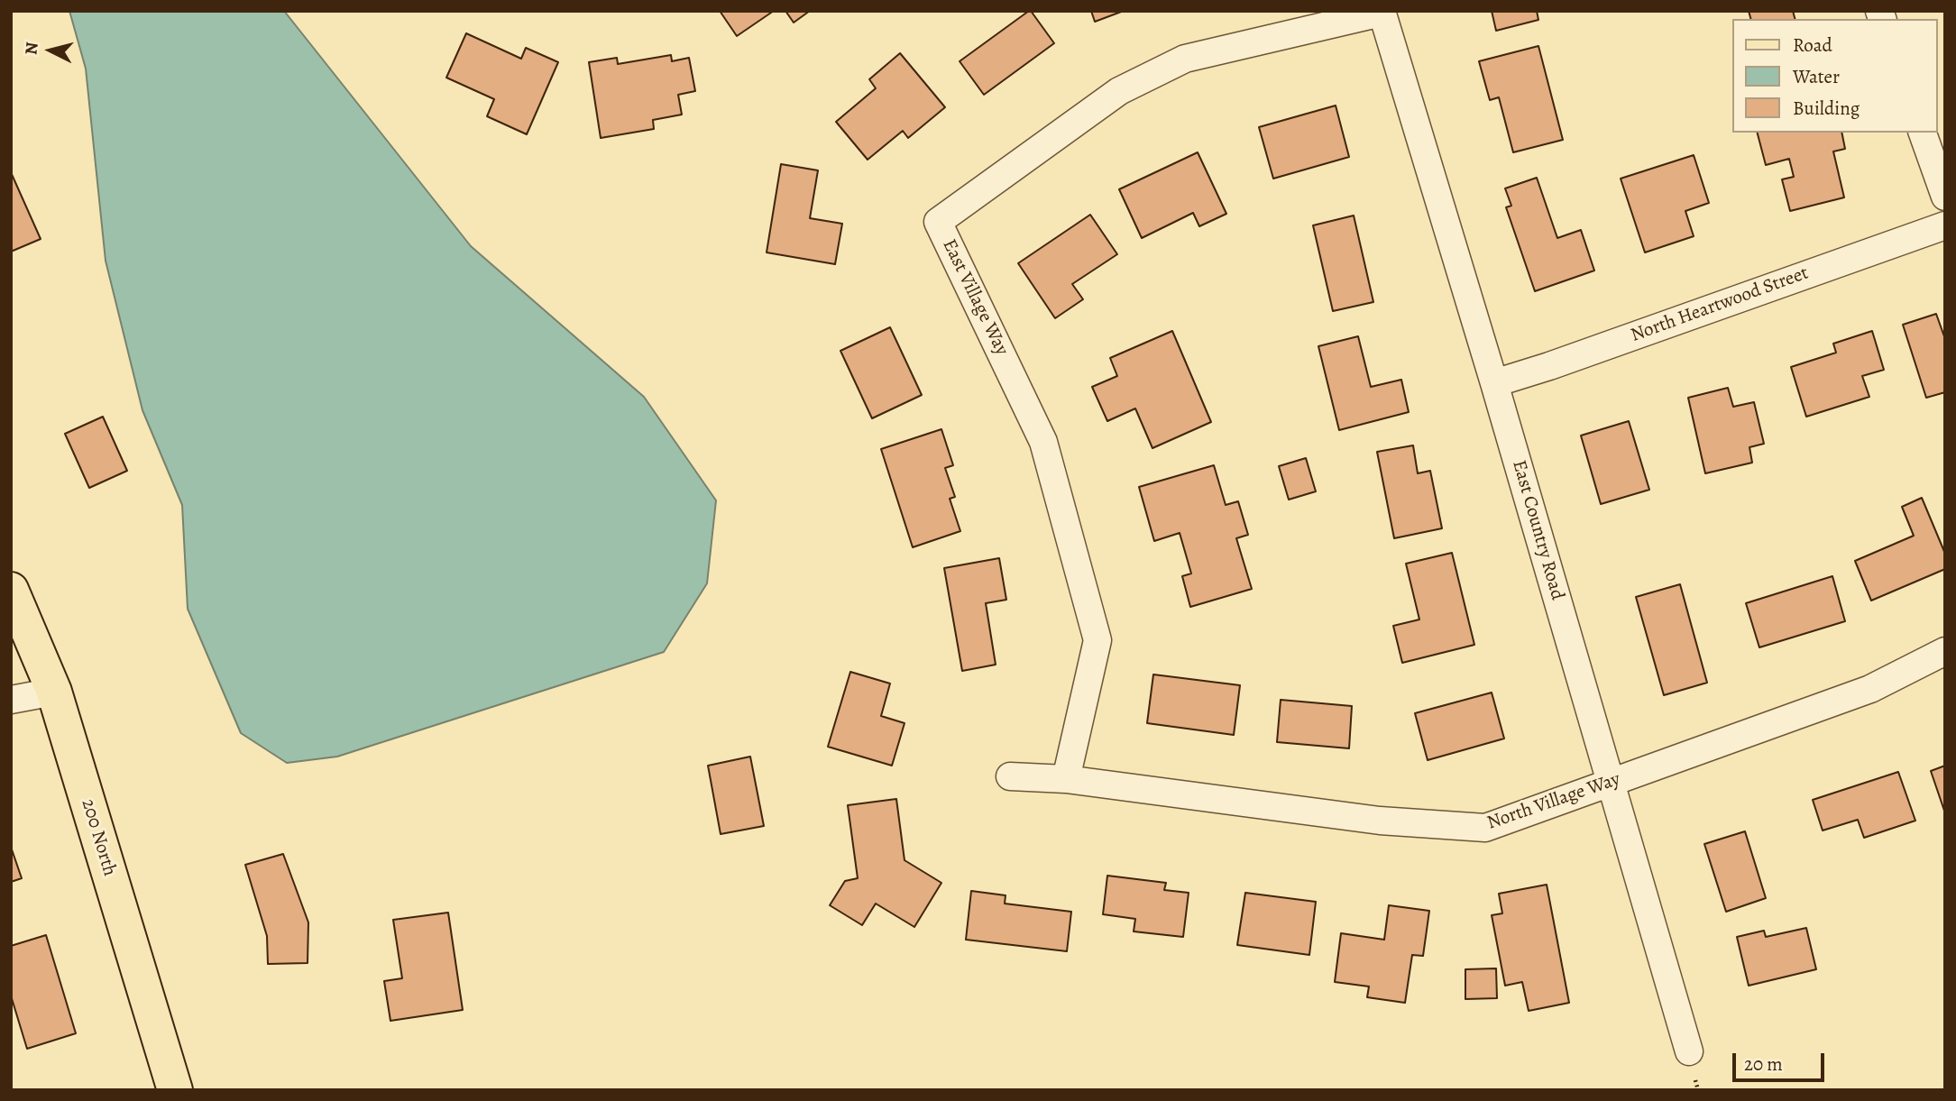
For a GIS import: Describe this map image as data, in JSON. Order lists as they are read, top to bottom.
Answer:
{
  "streets": {
    "main road": ["200 North"],
    "street": [
      "East Village Way",
      "North Heartwood Street",
      "East Country Road",
      "North Village Way"
    ]
  },
  "crossings": [
    ["East Village Way", "East Country Road"],
    ["East Village Way", "North Village Way"],
    ["North Heartwood Street", "East Country Road"],
    ["East Country Road", "North Village Way"]
  ],
  "legend": ["Road", "Water", "Building"],
  "scale_bar": "20 m",
  "north": "left"
}
